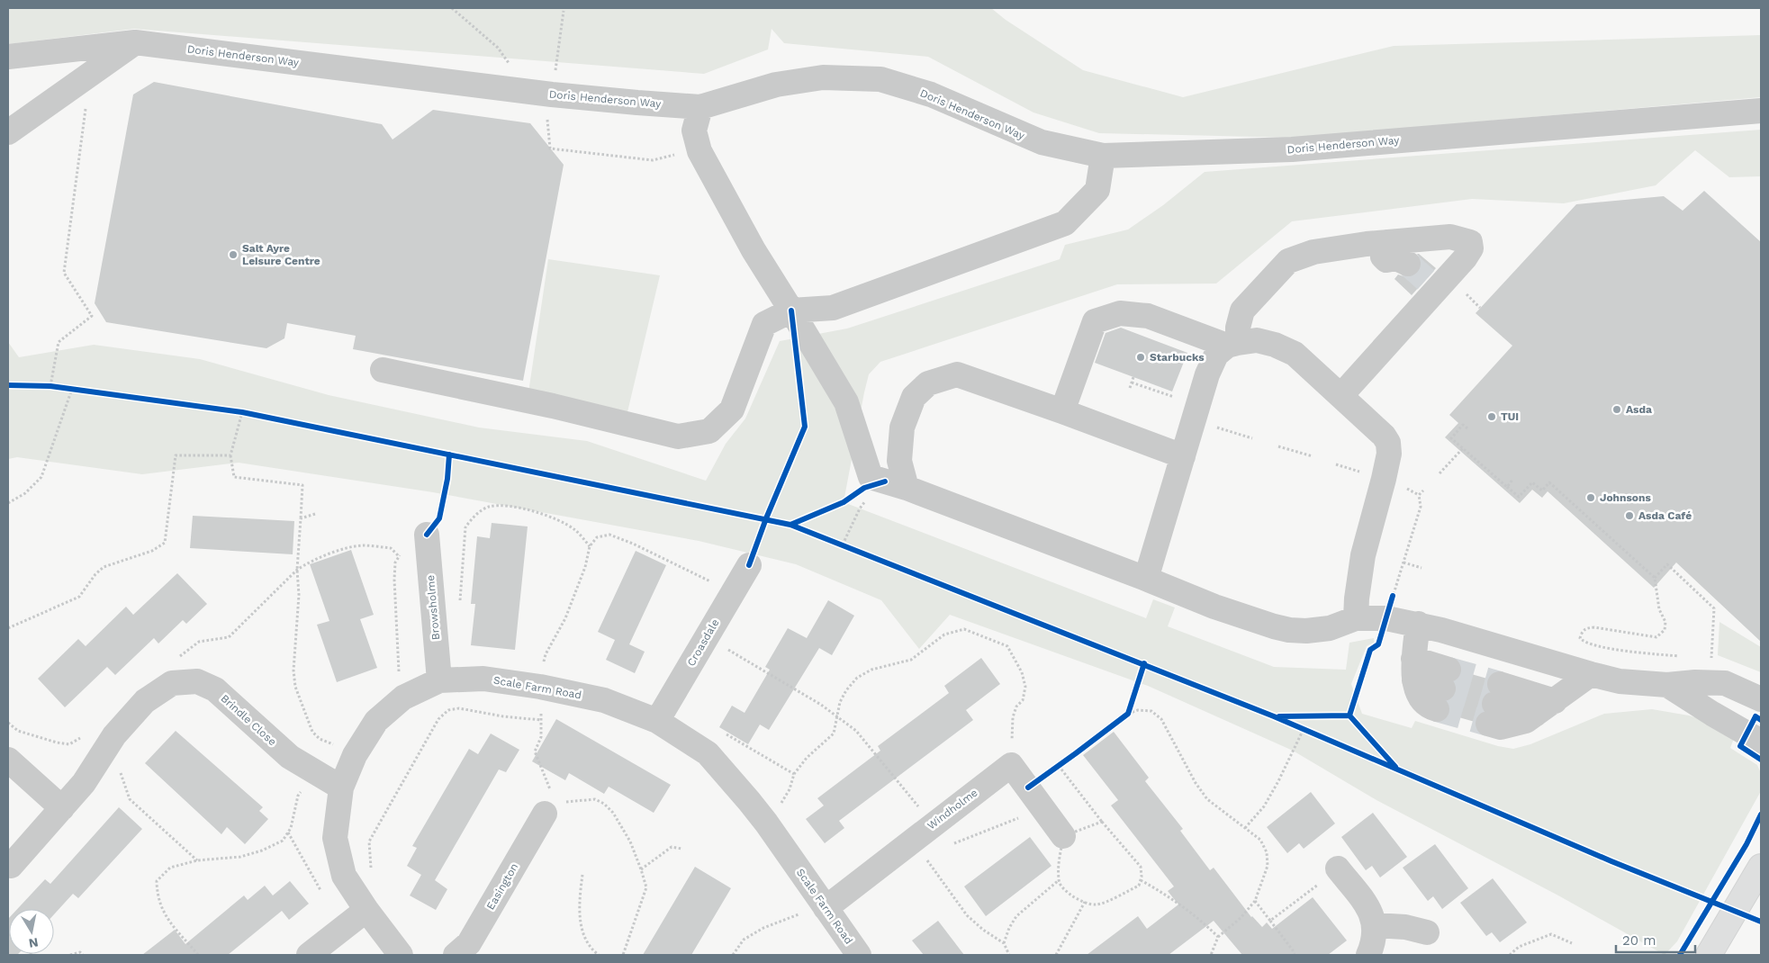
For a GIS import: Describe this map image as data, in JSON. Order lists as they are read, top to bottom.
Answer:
{
  "streets": {
    "street": [
      "Doris Henderson Way",
      "Browsholme",
      "Croasdale",
      "Scale Farm Road",
      "Brindle Close",
      "Windholme",
      "Easington"
    ]
  },
  "crossings": [
    ["Browsholme", "Scale Farm Road"],
    ["Croasdale", "Scale Farm Road"],
    ["Scale Farm Road", "Brindle Close"],
    ["Scale Farm Road", "Windholme"]
  ],
  "places": [
    "Salt Ayre Leisure Centre",
    "Starbucks",
    "Asda",
    "TUI",
    "Johnsons",
    "Asda Café"
  ],
  "scale_bar": "20 m",
  "north": "bottom"
}
